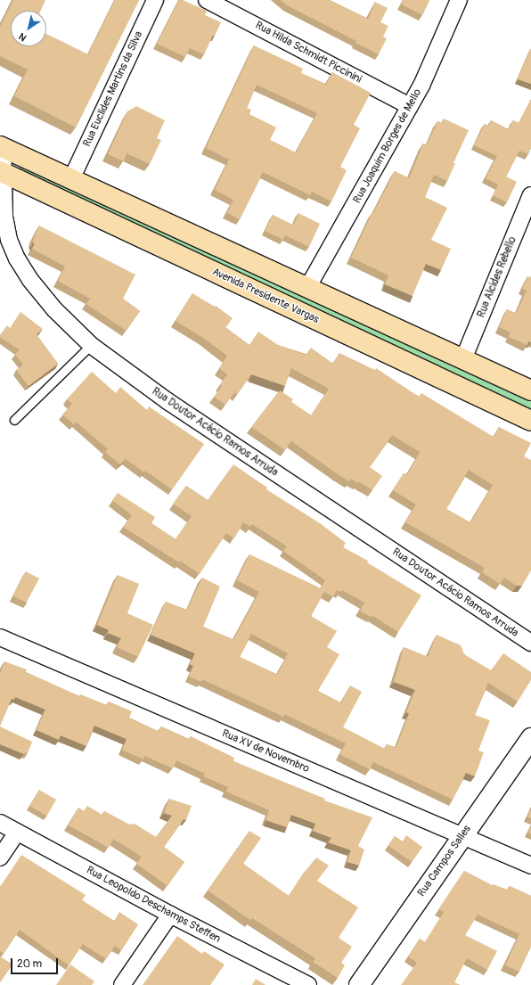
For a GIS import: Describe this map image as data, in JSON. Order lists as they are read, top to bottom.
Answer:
{
  "streets": {
    "main road": ["Avenida Presidente Vargas", "Rua Campos Salles"],
    "street": [
      "Rua Hilda Schmidt Piccinini",
      "Rua Euclides Martins da Silva",
      "Rua Joaquim Borges de Mello",
      "Rua Alcides Rebello",
      "Rua Doutor Acácio Ramos Arruda",
      "Rua XV de Novembro",
      "Rua Leopoldo Deschamps Steffen"
    ]
  },
  "crossings": [
    ["Rua Hilda Schmidt Piccinini", "Rua Joaquim Borges de Mello"],
    ["Avenida Presidente Vargas", "Rua Doutor Acácio Ramos Arruda"],
    ["Rua XV de Novembro", "Rua Campos Salles"]
  ],
  "scale_bar": "20 m",
  "north": "bottom left"
}
